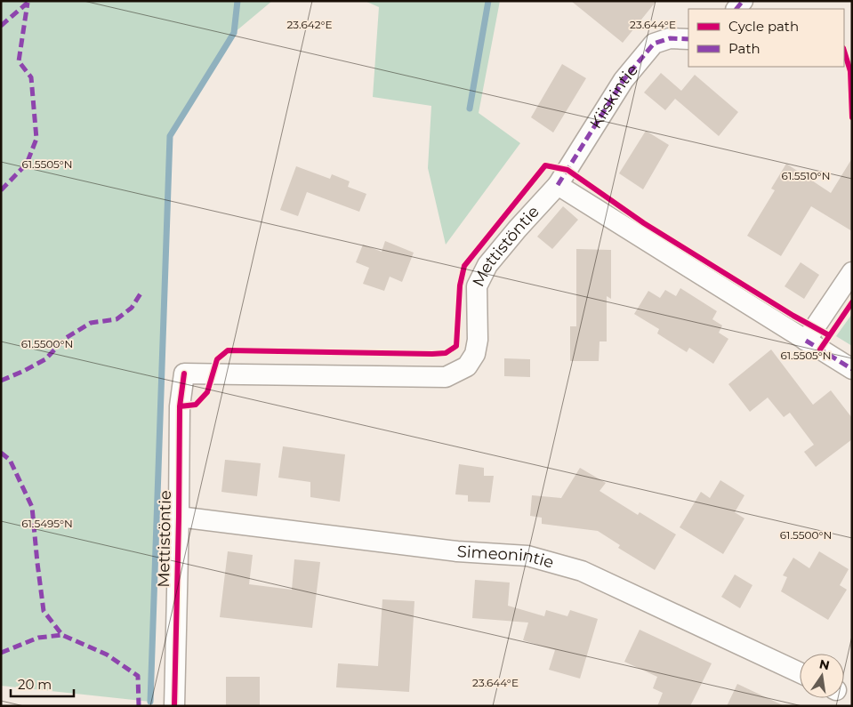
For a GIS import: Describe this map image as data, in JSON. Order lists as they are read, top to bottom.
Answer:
{
  "streets": {
    "street": ["Kiiskintie", "Mettistöntie", "Simeonintie"]
  },
  "crossings": [
    ["Kiiskintie", "Mettistöntie"],
    ["Mettistöntie", "Simeonintie"]
  ],
  "legend": ["Cycle path", "Path"],
  "scale_bar": "20 m",
  "north": "top",
  "coordinates": [
    "23.642°E",
    "23.644°E",
    "61.5505°N",
    "61.5510°N",
    "61.5500°N",
    "61.5495°N"
  ]
}
